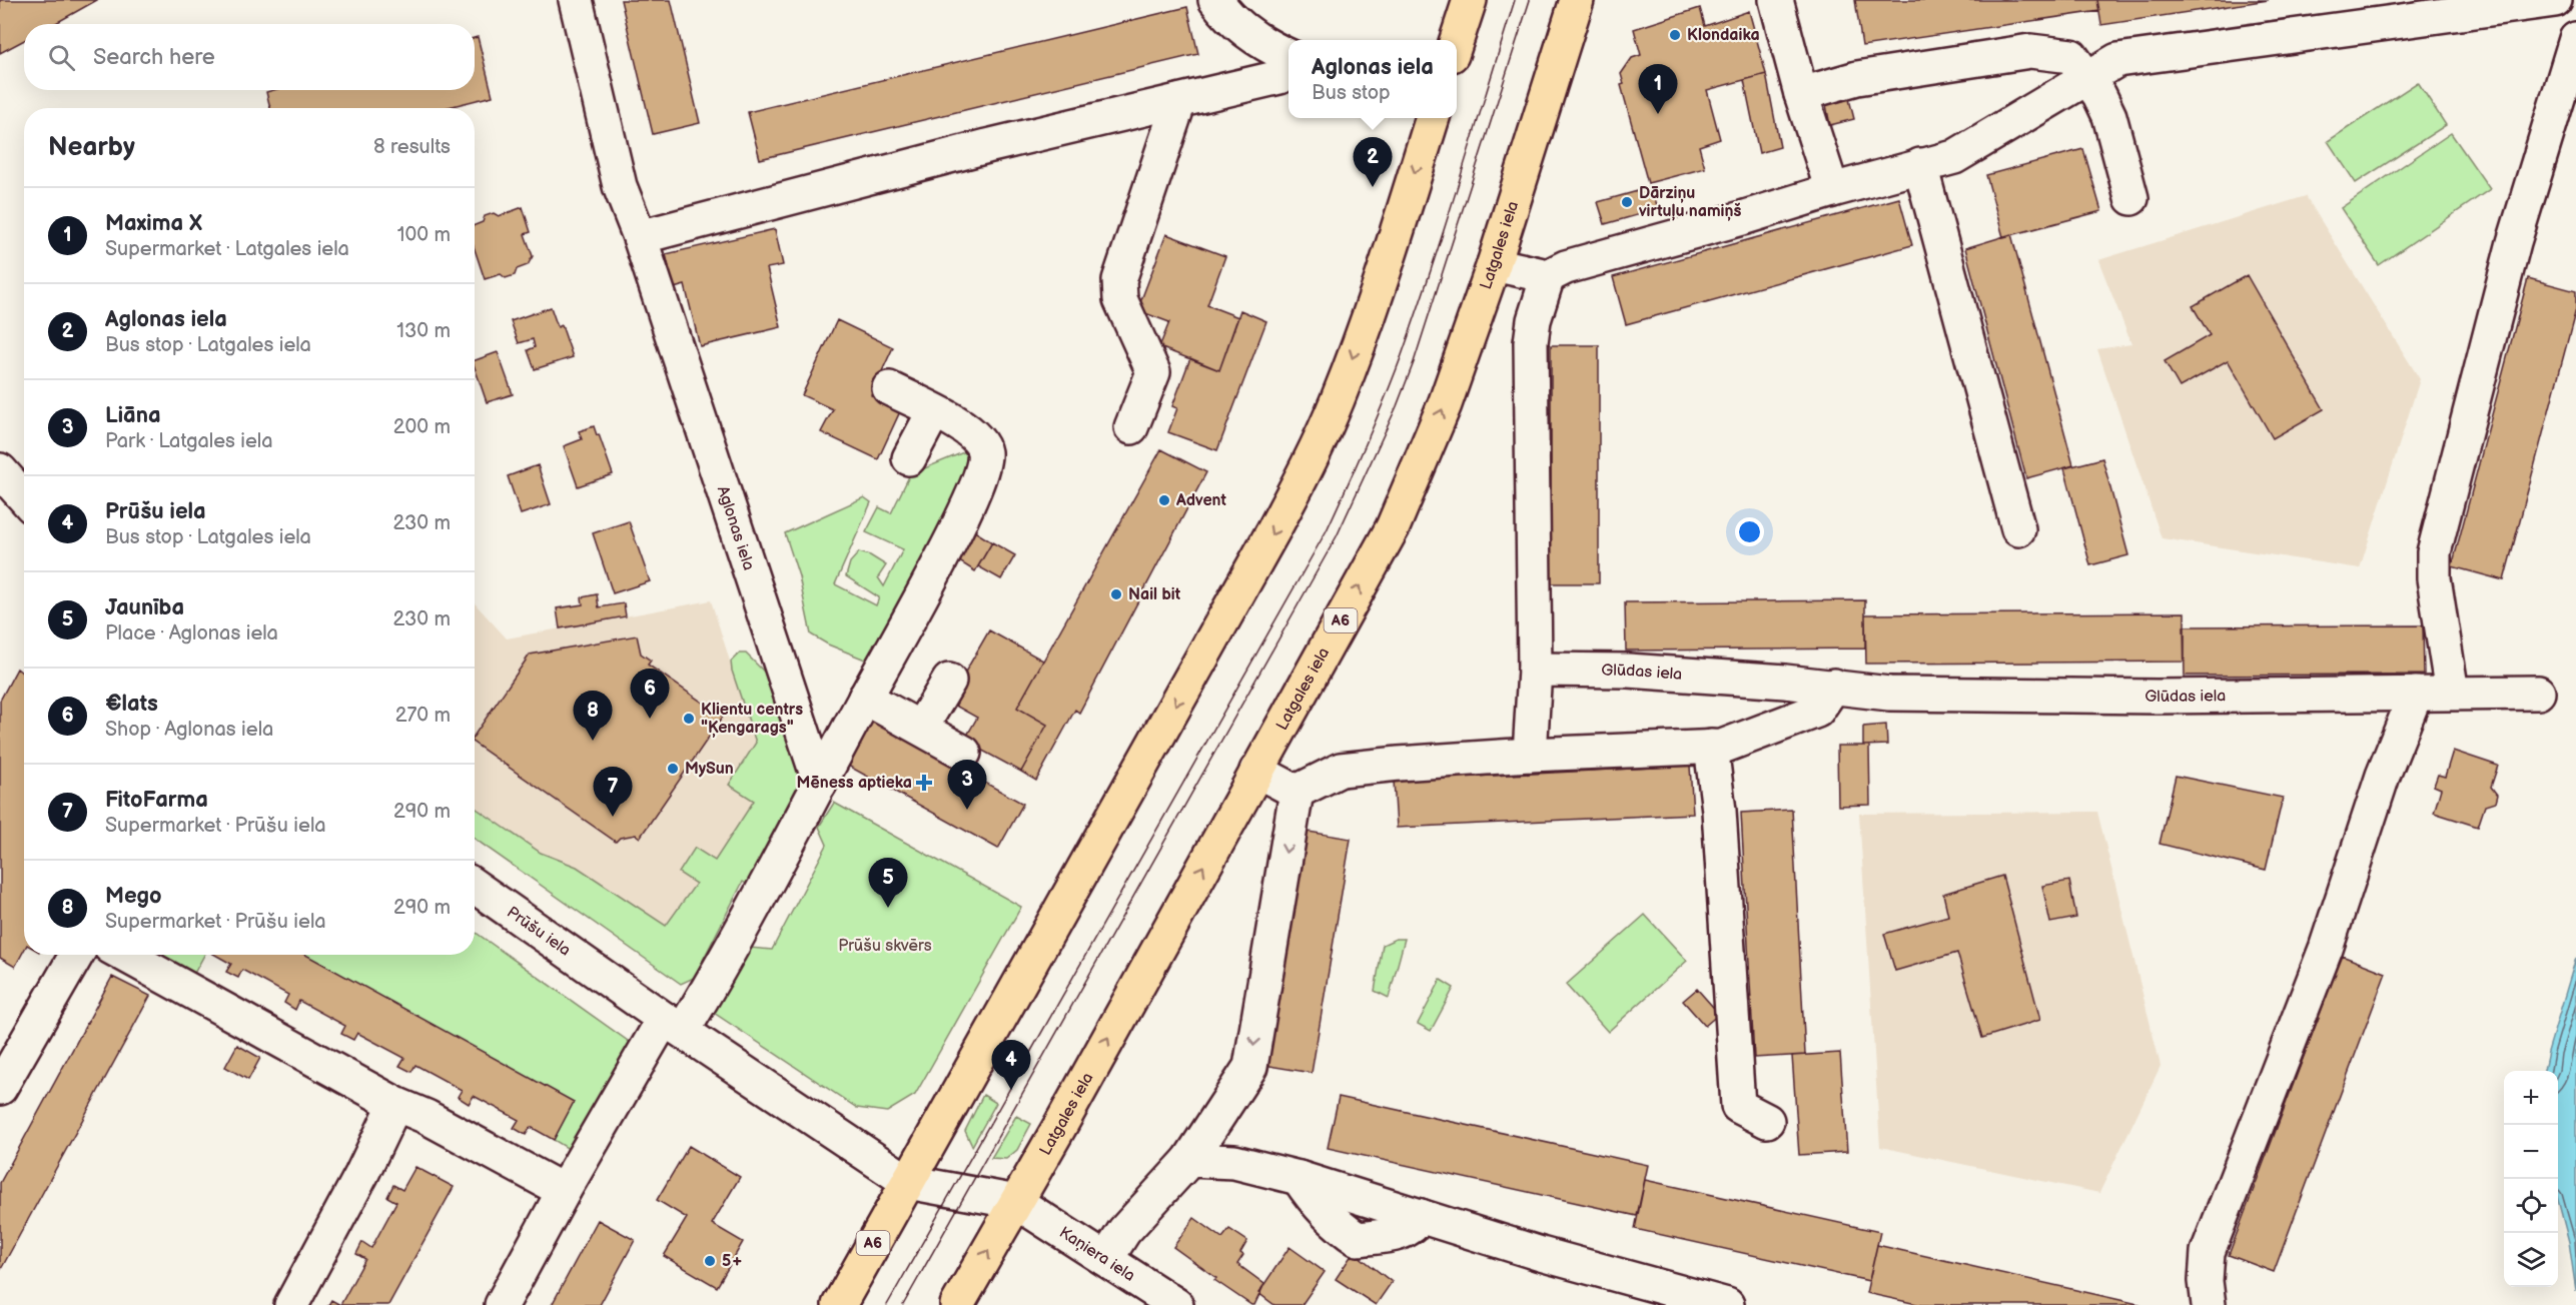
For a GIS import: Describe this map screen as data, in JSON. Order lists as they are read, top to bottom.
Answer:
{
  "streets": {
    "highway": ["Latgales iela", "A6"],
    "street": [
      "Aglonas iela",
      "Glūdas iela",
      "Prūšu iela",
      "Kaņiera iela"
    ]
  },
  "crossings": [
    ["Latgales iela", "Prūšu iela"],
    ["Latgales iela", "Kaņiera iela"],
    ["A6", "Prūšu iela"],
    ["Prūšu iela", "Kaņiera iela"]
  ],
  "parks": ["Prūšu skvērs"],
  "places": {
    "other": [
      "Klondaika",
      "Dārziņu virtuļu namiņš",
      "Advent",
      "Nail bit",
      "Klientu centrs \"Ķengarags\"",
      "MySun",
      "5+"
    ],
    "health": ["Mēness aptieka"]
  },
  "page": {
    "search": "Search here",
    "popup": ["Aglonas iela", "Bus stop"],
    "pins": [
      "1",
      "2",
      "6",
      "8",
      "3",
      "7",
      "5",
      "4"
    ],
    "heading": ["Nearby", "8 results"],
    "list": [
      {
        "mark": "1",
        "name": "Maxima X",
        "note": "Supermarket · Latgales iela",
        "value": "100 m"
      },
      {
        "mark": "2",
        "name": "Aglonas iela",
        "note": "Bus stop · Latgales iela",
        "value": "130 m"
      },
      {
        "mark": "3",
        "name": "Liāna",
        "note": "Park · Latgales iela",
        "value": "200 m"
      },
      {
        "mark": "4",
        "name": "Prūšu iela",
        "note": "Bus stop · Latgales iela",
        "value": "230 m"
      },
      {
        "mark": "5",
        "name": "Jaunība",
        "note": "Place · Aglonas iela",
        "value": "230 m"
      },
      {
        "mark": "6",
        "name": "€lats",
        "note": "Shop · Aglonas iela",
        "value": "270 m"
      },
      {
        "mark": "7",
        "name": "FitoFarma",
        "note": "Supermarket · Prūšu iela",
        "value": "290 m"
      },
      {
        "mark": "8",
        "name": "Mego",
        "note": "Supermarket · Prūšu iela",
        "value": "290 m"
      }
    ],
    "map_buttons": ["+", "−"]
  }
}
